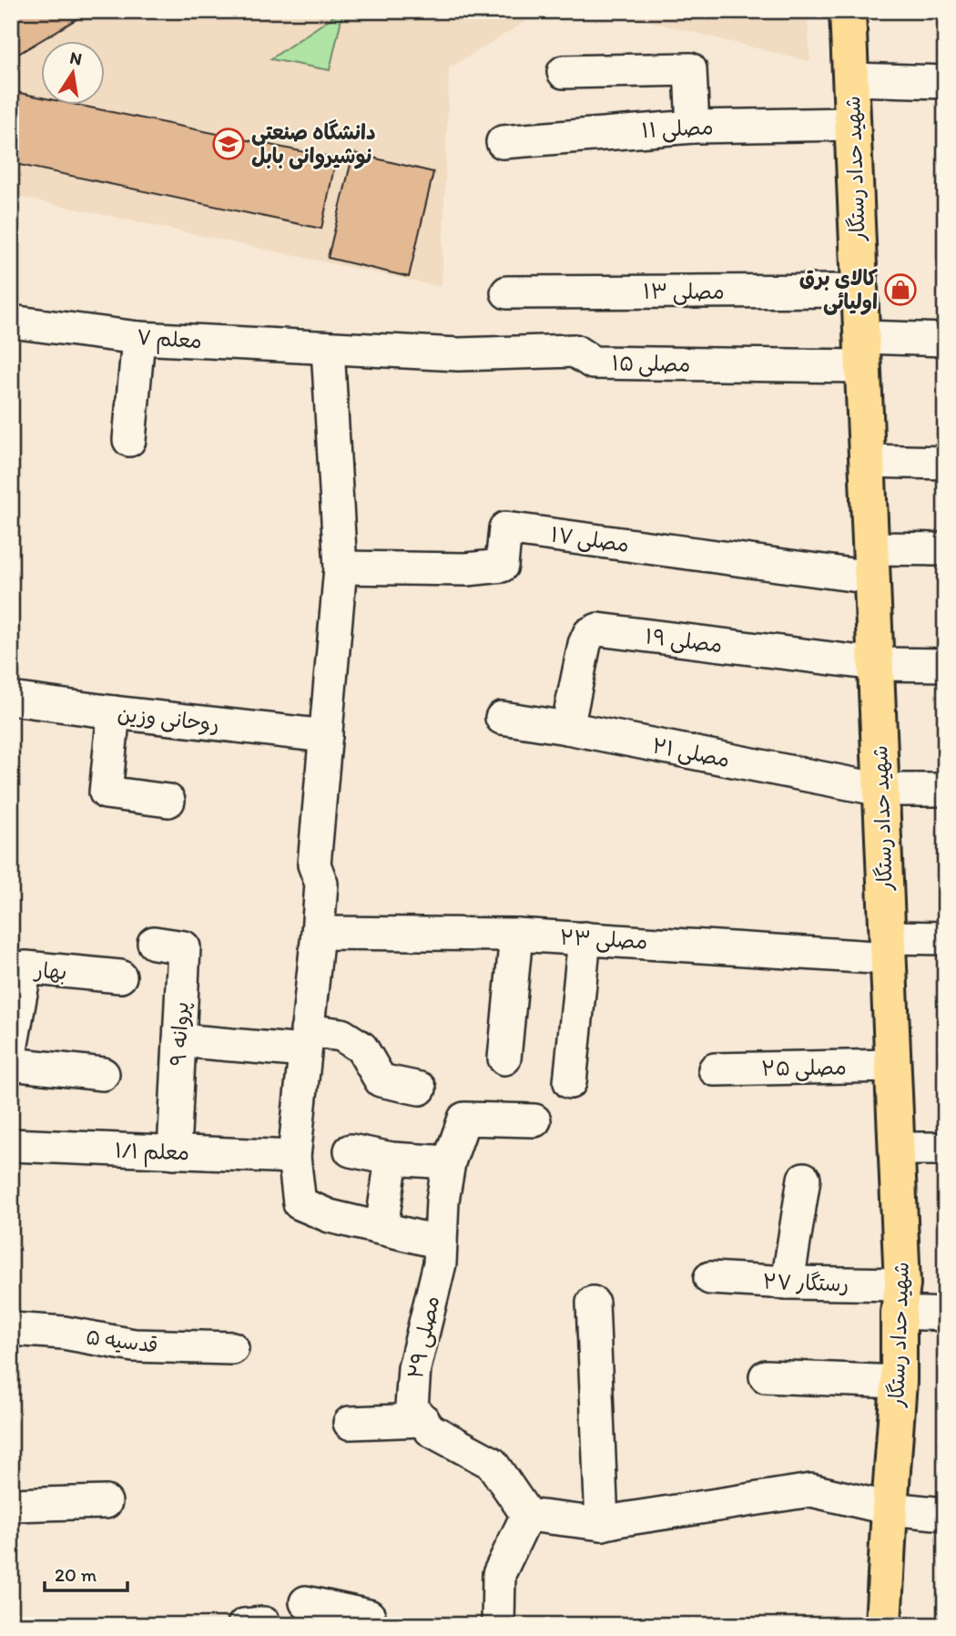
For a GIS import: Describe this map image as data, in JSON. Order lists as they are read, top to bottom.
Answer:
{
  "streets": {
    "main road": ["شهید حداد رستگار"],
    "street": [
      "مصلی ۱۱",
      "مصلی ۱۳",
      "معلم ۷",
      "مصلی ۱۵",
      "مصلی ۱۷",
      "مصلی ۱۹",
      "روحانی وزین",
      "مصلی ۲۱",
      "مصلی ۲۳",
      "بهار",
      "پروانه ۹",
      "مصلی ۲۵",
      "معلم ۱/۱",
      "رستگار ۲۷",
      "مصلی ۲۹",
      "قدسیه ۵"
    ]
  },
  "crossings": [
    ["مصلی ۱۱", "شهید حداد رستگار"],
    ["شهید حداد رستگار", "مصلی ۱۳"],
    ["شهید حداد رستگار", "مصلی ۱۵"],
    ["شهید حداد رستگار", "مصلی ۱۷"],
    ["شهید حداد رستگار", "مصلی ۱۹"],
    ["شهید حداد رستگار", "مصلی ۲۱"],
    ["شهید حداد رستگار", "مصلی ۲۳"],
    ["شهید حداد رستگار", "مصلی ۲۵"],
    ["شهید حداد رستگار", "رستگار ۲۷"],
    ["معلم ۷", "مصلی ۱۵"],
    ["مصلی ۱۹", "مصلی ۲۱"],
    ["پروانه ۹", "معلم ۱/۱"]
  ],
  "places": {
    "school or university": ["دانشگاه صنعتی نوشیروانی بابل"],
    "shop": ["کالای برق اولیائی"]
  },
  "scale_bar": "20 m",
  "north": "top"
}
